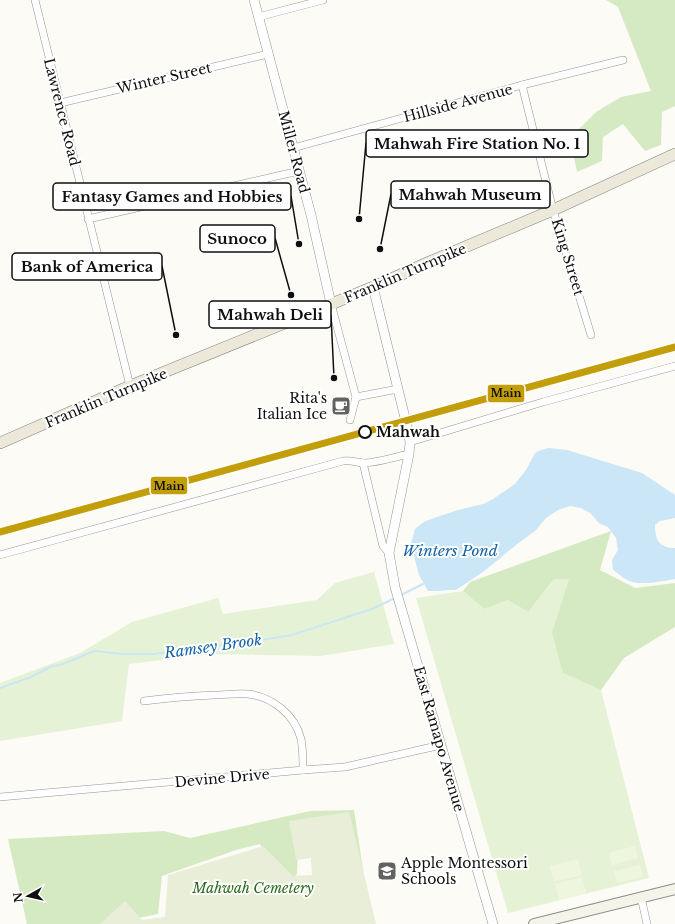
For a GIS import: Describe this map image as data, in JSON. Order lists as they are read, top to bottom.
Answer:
{
  "streets": {
    "main road": ["Franklin Turnpike"],
    "street": [
      "Winter Street",
      "Hillside Avenue",
      "Lawrence Road",
      "Miller Road",
      "King Street",
      "East Ramapo Avenue",
      "Devine Drive"
    ]
  },
  "crossings": [
    ["Winter Street", "Lawrence Road"],
    ["Winter Street", "Miller Road"],
    ["Hillside Avenue", "Miller Road"],
    ["Hillside Avenue", "King Street"],
    ["Lawrence Road", "Franklin Turnpike"],
    ["Miller Road", "Franklin Turnpike"],
    ["King Street", "Franklin Turnpike"],
    ["East Ramapo Avenue", "Devine Drive"]
  ],
  "water": ["Winters Pond", "Ramsey Brook"],
  "parks": ["Mahwah Cemetery"],
  "places": {
    "other": [
      "Mahwah Fire Station No. 1",
      "Fantasy Games and Hobbies",
      "Mahwah Museum",
      "Sunoco",
      "Bank of America",
      "Mahwah Deli",
      "Mahwah"
    ],
    "cafe": ["Rita's Italian Ice"],
    "school or university": ["Apple Montessori Schools"]
  },
  "lines": ["transit line Main"],
  "north": "left"
}
